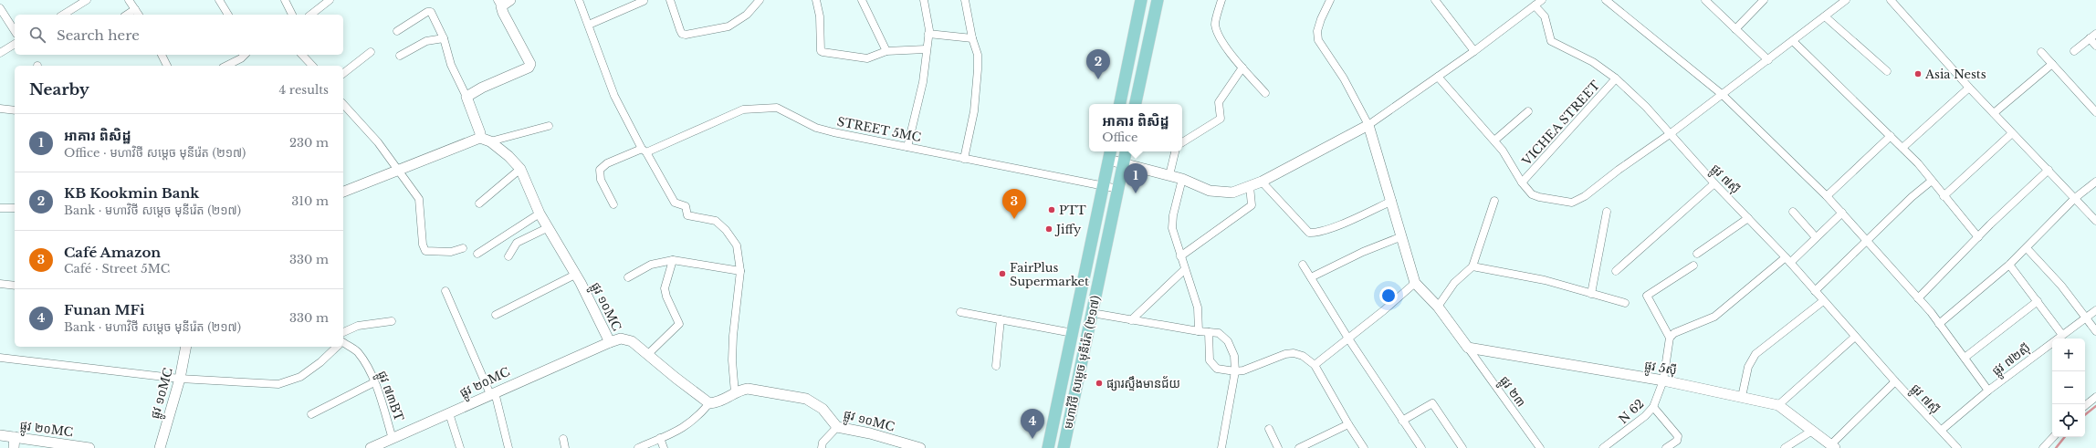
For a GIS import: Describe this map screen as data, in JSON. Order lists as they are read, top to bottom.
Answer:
{
  "streets": {
    "main road": ["មហាវិថី សម្តេច មុនីរ៉េត (២១៧)"],
    "street": [
      "VICHEA STREET",
      "STREET 5MC",
      "ផ្លូវ ៧ស៊ី",
      "ផ្លូវ ១០MC",
      "ផ្លូវ ៧២ស៊ី",
      "ផ្លូវ 5ស៊ី",
      "ផ្លូវ ២០MC",
      "ផ្លូវ ២៣",
      "ផ្លូវ ៧៣BT",
      "N 62"
    ]
  },
  "crossings": [
    ["VICHEA STREET", "ផ្លូវ ៧ស៊ី"],
    ["STREET 5MC", "មហាវិថី សម្តេច មុនីរ៉េត (២១៧)"],
    ["ផ្លូវ ៧ស៊ី", "ផ្លូវ ៧២ស៊ី"],
    ["ផ្លូវ ៧ស៊ី", "ផ្លូវ 5ស៊ី"],
    ["ផ្លូវ ១០MC", "ផ្លូវ ២០MC"],
    ["ផ្លូវ 5ស៊ី", "ផ្លូវ ២៣"],
    ["ផ្លូវ 5ស៊ី", "N 62"],
    ["ផ្លូវ ២០MC", "ផ្លូវ ៧៣BT"]
  ],
  "places": [
    "Asia Nests",
    "PTT",
    "Jiffy",
    "FairPlus Supermarket",
    "ផ្សារស្ទឹងមានជ័យ"
  ],
  "page": {
    "search": "Search here",
    "pins": [
      "2",
      "1",
      "3",
      "4"
    ],
    "heading": ["Nearby", "4 results"],
    "popup": ["អាគារ ពិសិដ្ឋ", "Office"],
    "list": [
      {
        "mark": "1",
        "name": "អាគារ ពិសិដ្ឋ",
        "note": "Office · មហាវិថី សម្តេច មុនីរ៉េត (២១៧)",
        "value": "230 m"
      },
      {
        "mark": "2",
        "name": "KB Kookmin Bank",
        "note": "Bank · មហាវិថី សម្តេច មុនីរ៉េត (២១៧)",
        "value": "310 m"
      },
      {
        "mark": "3",
        "name": "Café Amazon",
        "note": "Café · Street 5MC",
        "value": "330 m"
      },
      {
        "mark": "4",
        "name": "Funan MFi",
        "note": "Bank · មហាវិថី សម្តេច មុនីរ៉េត (២១៧)",
        "value": "330 m"
      }
    ],
    "map_buttons": ["+", "−"]
  }
}
